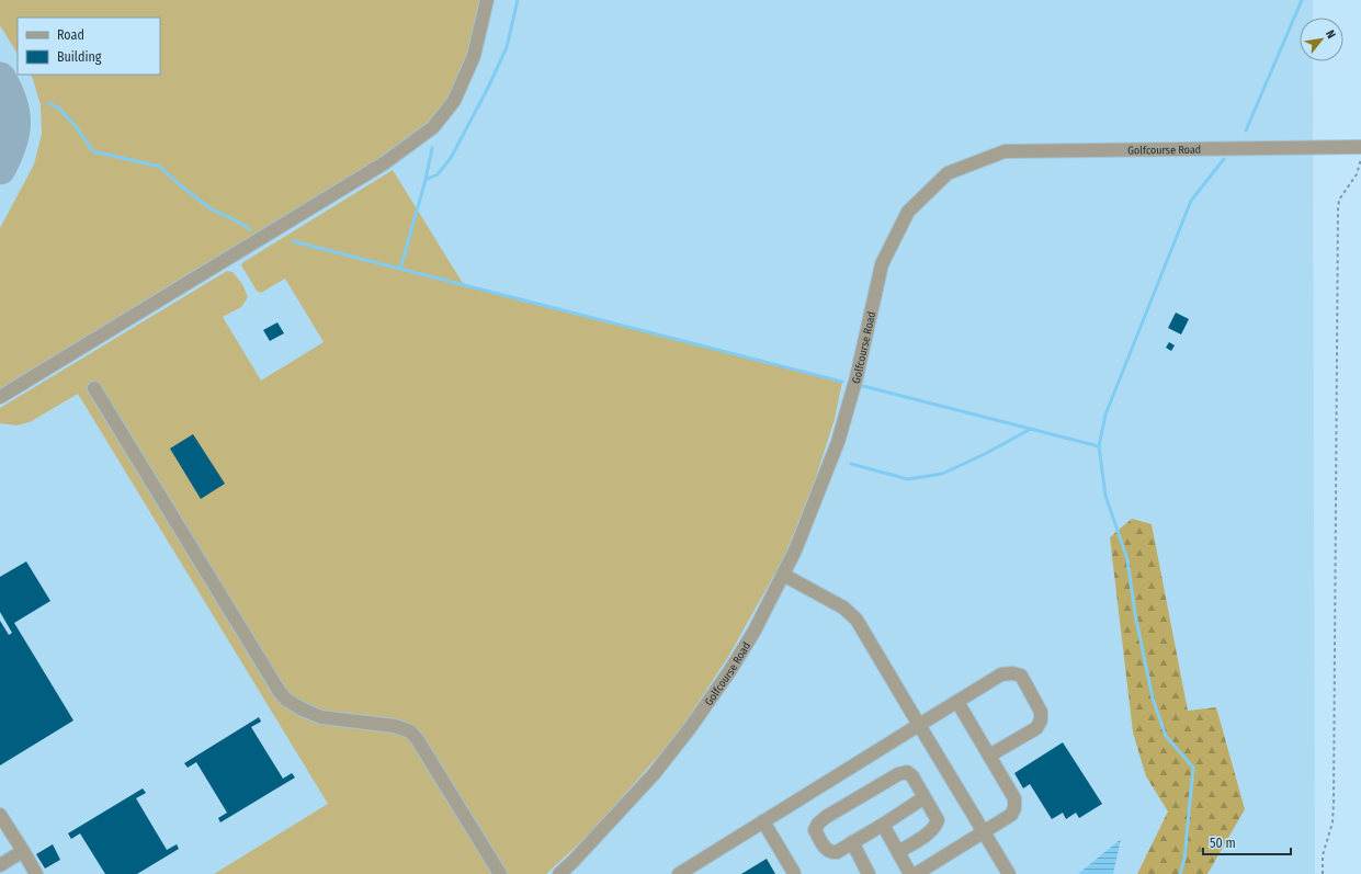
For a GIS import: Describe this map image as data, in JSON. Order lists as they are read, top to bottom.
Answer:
{
  "streets": {
    "street": ["Golfcourse Road"]
  },
  "legend": ["Road", "Building"],
  "scale_bar": "50 m",
  "north": "top right"
}
